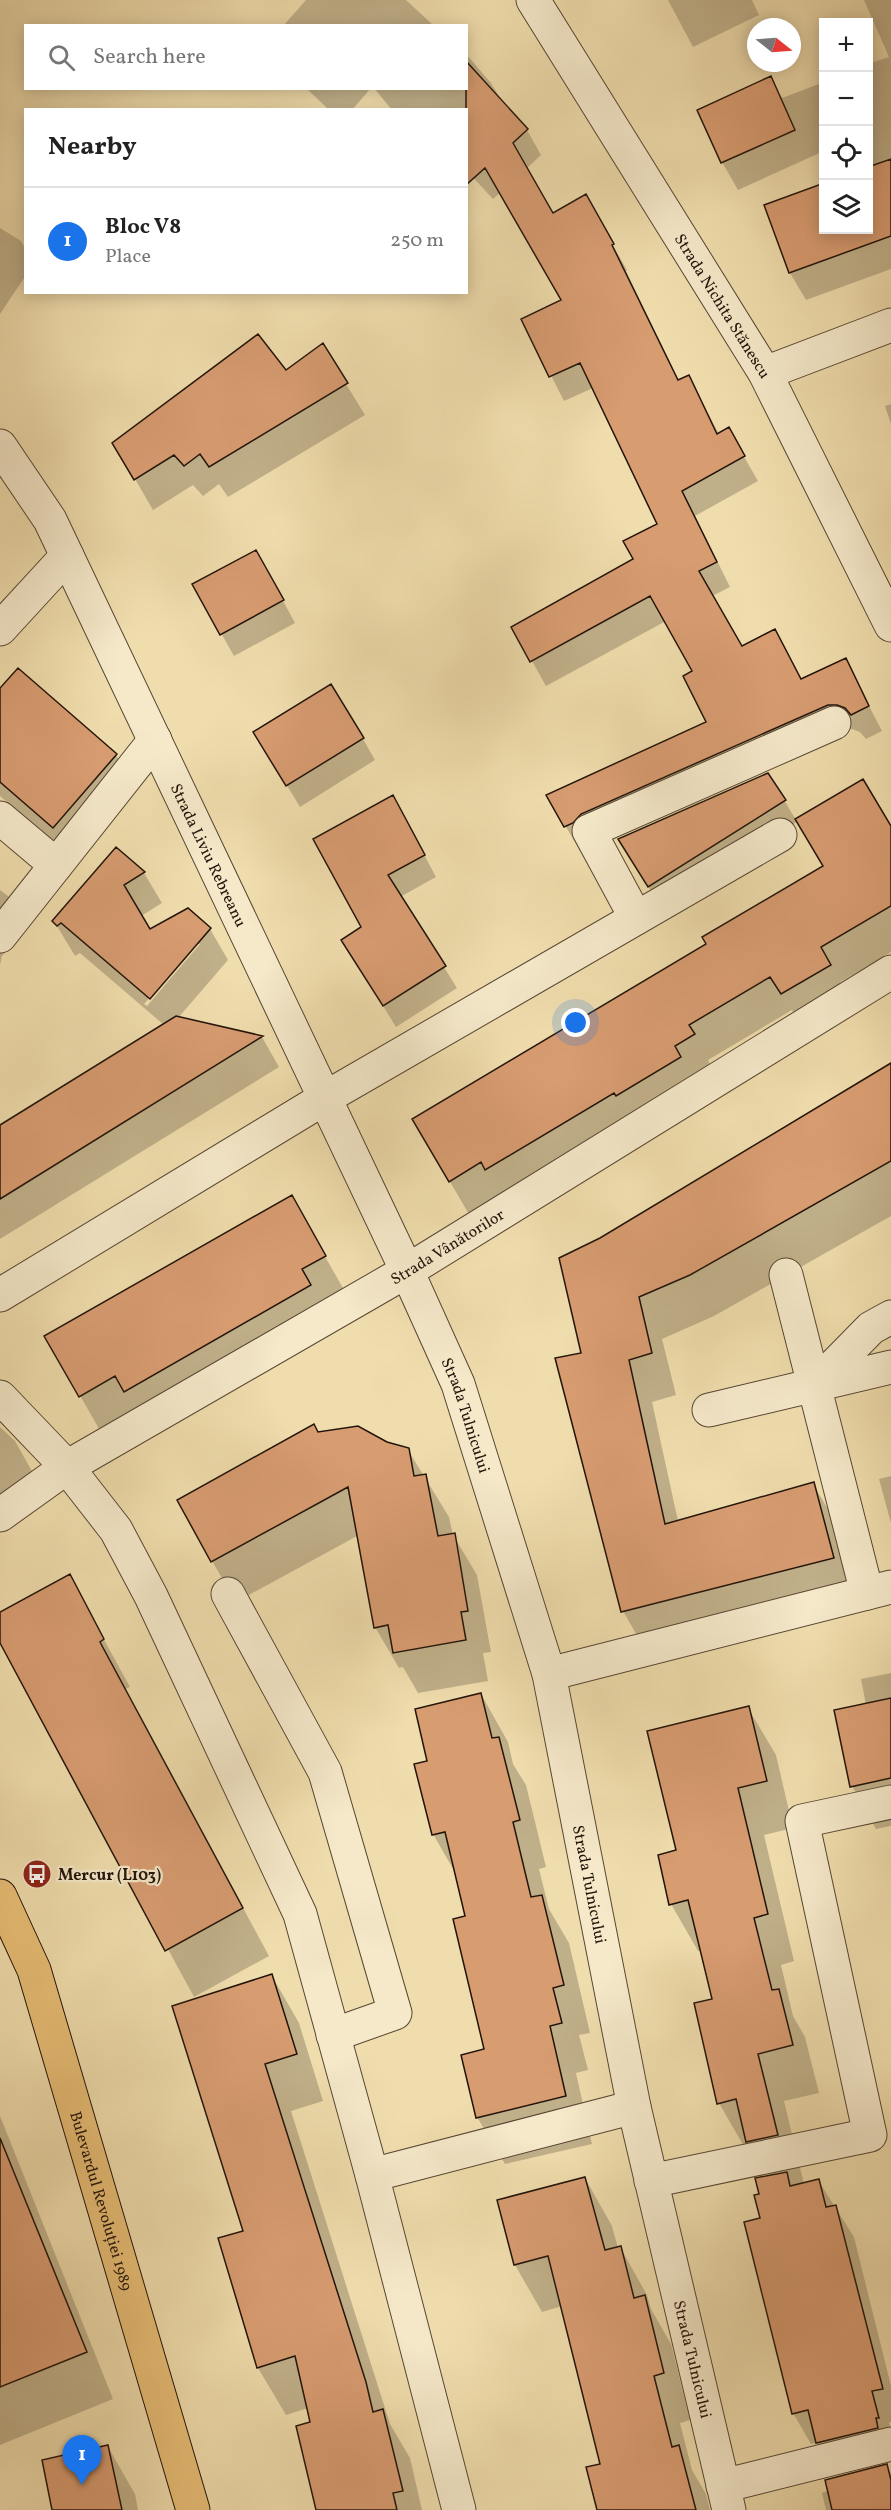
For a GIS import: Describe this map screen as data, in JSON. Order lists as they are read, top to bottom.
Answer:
{
  "streets": {
    "main road": ["Bulevardul Revoluției 1989"],
    "street": [
      "Strada Nichita Stănescu",
      "Strada Liviu Rebreanu",
      "Strada Vânătorilor",
      "Strada Tulnicului"
    ]
  },
  "crossings": [
    ["Strada Liviu Rebreanu", "Strada Vânătorilor"],
    ["Strada Liviu Rebreanu", "Strada Tulnicului"],
    ["Strada Vânătorilor", "Strada Tulnicului"]
  ],
  "places": {
    "bus stop": ["Mercur (L103)"]
  },
  "north": "right",
  "page": {
    "map_buttons": ["+", "−"],
    "search": "Search here",
    "heading": "Nearby",
    "list": [
      {
        "mark": "1",
        "name": "Bloc V8",
        "note": "Place",
        "value": "250 m"
      }
    ],
    "pins": "1"
  }
}
